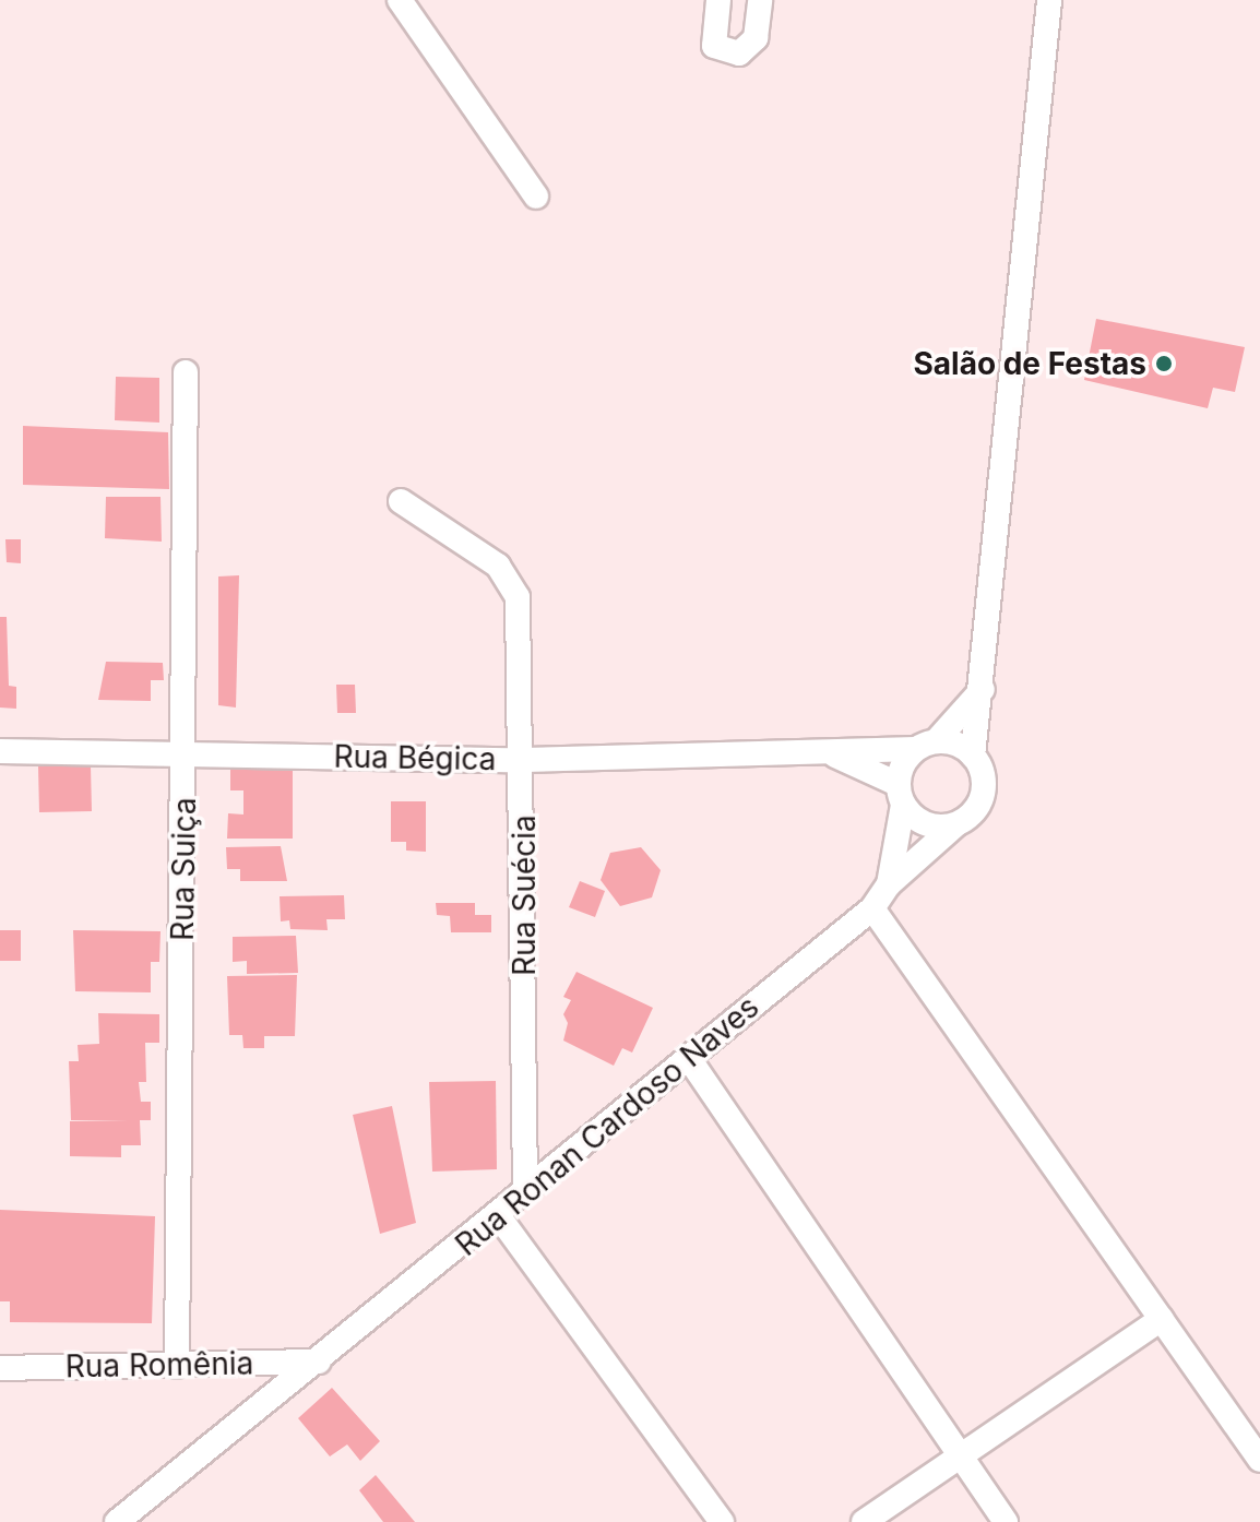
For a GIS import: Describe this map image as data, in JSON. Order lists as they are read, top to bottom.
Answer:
{
  "streets": {
    "street": [
      "Rua Bégica",
      "Rua Suiça",
      "Rua Suécia",
      "Rua Ronan Cardoso Naves",
      "Rua Romênia"
    ]
  },
  "crossings": [
    ["Rua Bégica", "Rua Suiça"],
    ["Rua Bégica", "Rua Suécia"],
    ["Rua Bégica", "Rua Ronan Cardoso Naves"],
    ["Rua Suiça", "Rua Romênia"],
    ["Rua Suécia", "Rua Ronan Cardoso Naves"],
    ["Rua Ronan Cardoso Naves", "Rua Romênia"]
  ],
  "places": ["Salão de Festas"]
}
